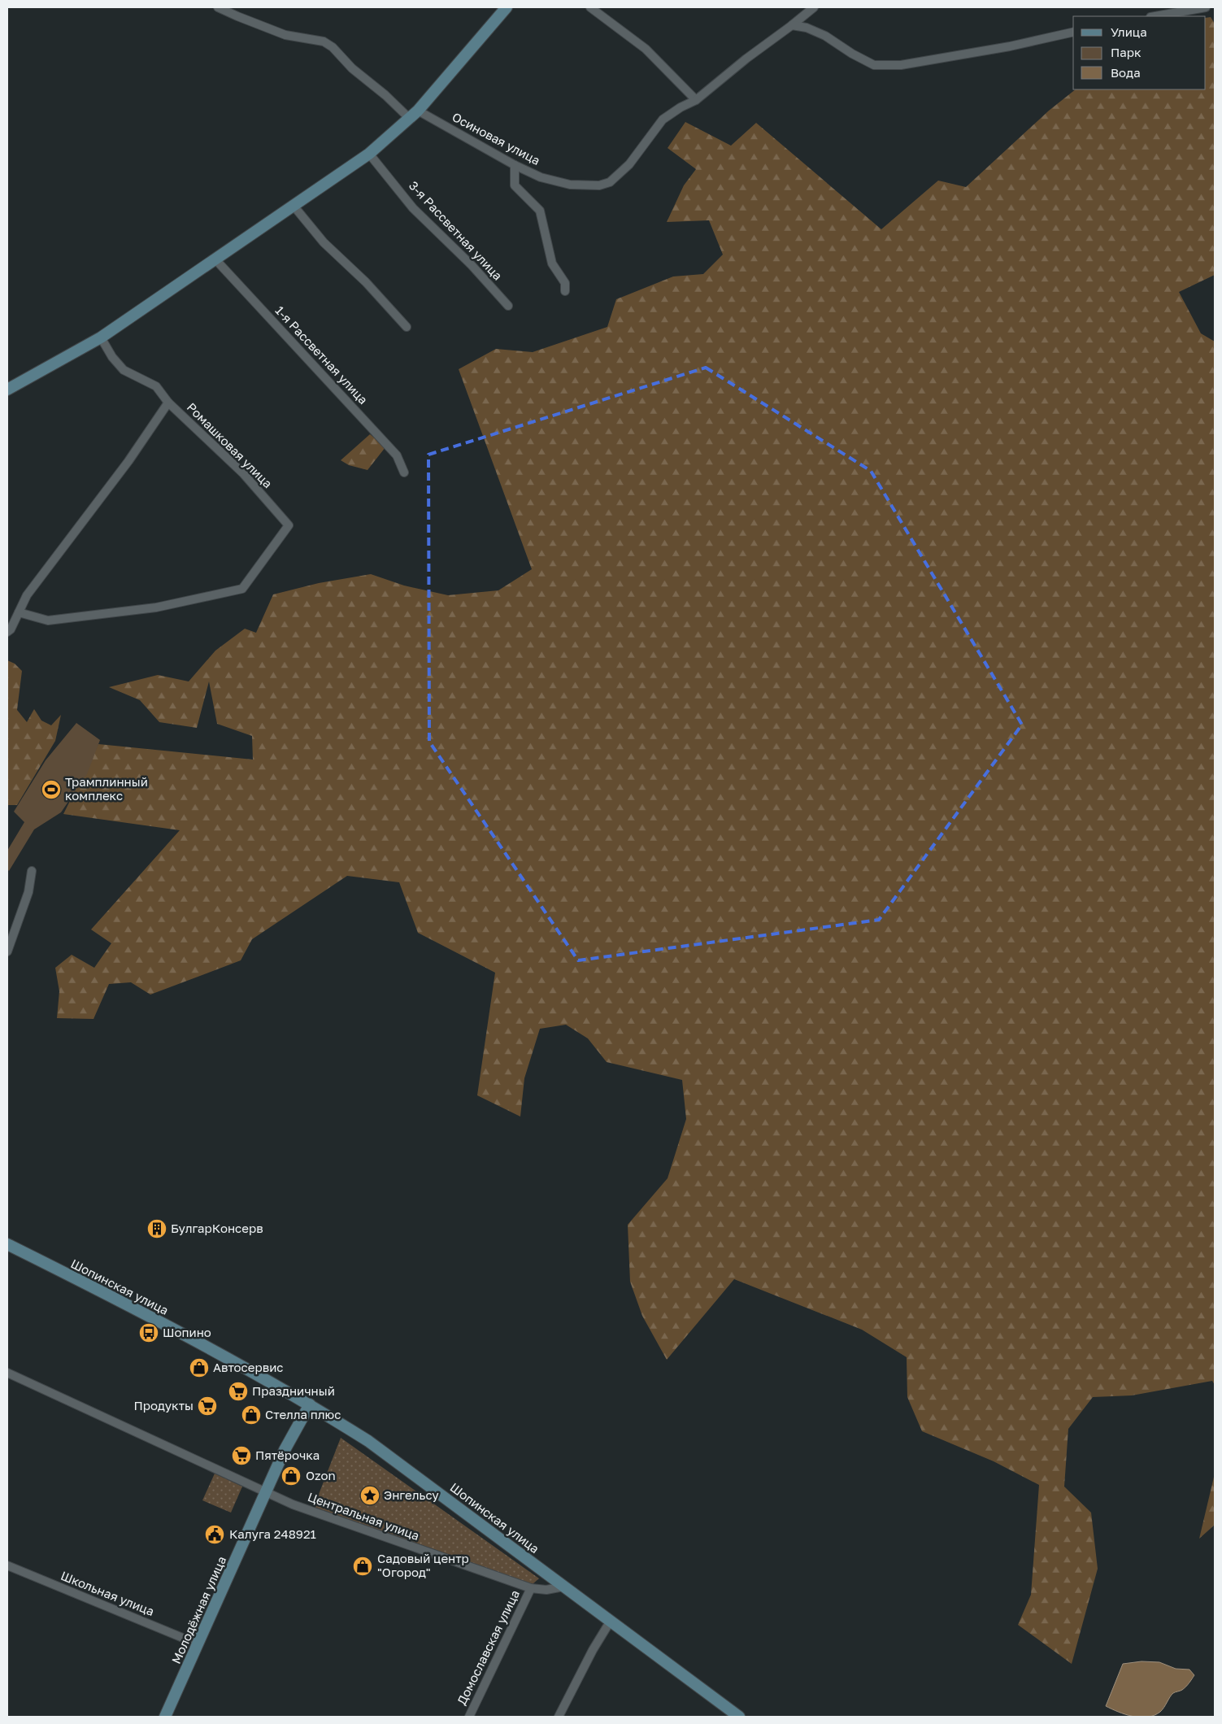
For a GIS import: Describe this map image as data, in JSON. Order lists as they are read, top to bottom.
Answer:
{
  "streets": {
    "street": [
      "Осиновая улица",
      "3-я Рассветная улица",
      "1-я Рассветная улица",
      "Ромашковая улица",
      "Шопинская улица",
      "Центральная улица",
      "Школьная улица",
      "Молодёжная улица",
      "Домославская улица"
    ]
  },
  "crossings": [
    ["Шопинская улица", "Центральная улица"],
    ["Шопинская улица", "Молодёжная улица"],
    ["Центральная улица", "Молодёжная улица"],
    ["Центральная улица", "Домославская улица"],
    ["Школьная улица", "Молодёжная улица"]
  ],
  "places": {
    "sports": ["Трамплинный комплекс"],
    "building": ["БулгарКонсерв"],
    "bus stop": ["Шопино"],
    "shop": [
      "Автосервис",
      "Стелла плюс",
      "Ozon",
      "Садовый центр \"Огород\""
    ],
    "supermarket": ["Праздничный", "Продукты", "Пятёрочка"],
    "place": ["Энгельсу"],
    "public building": ["Калуга 248921"]
  },
  "legend": ["Улица", "Парк", "Вода"]
}
